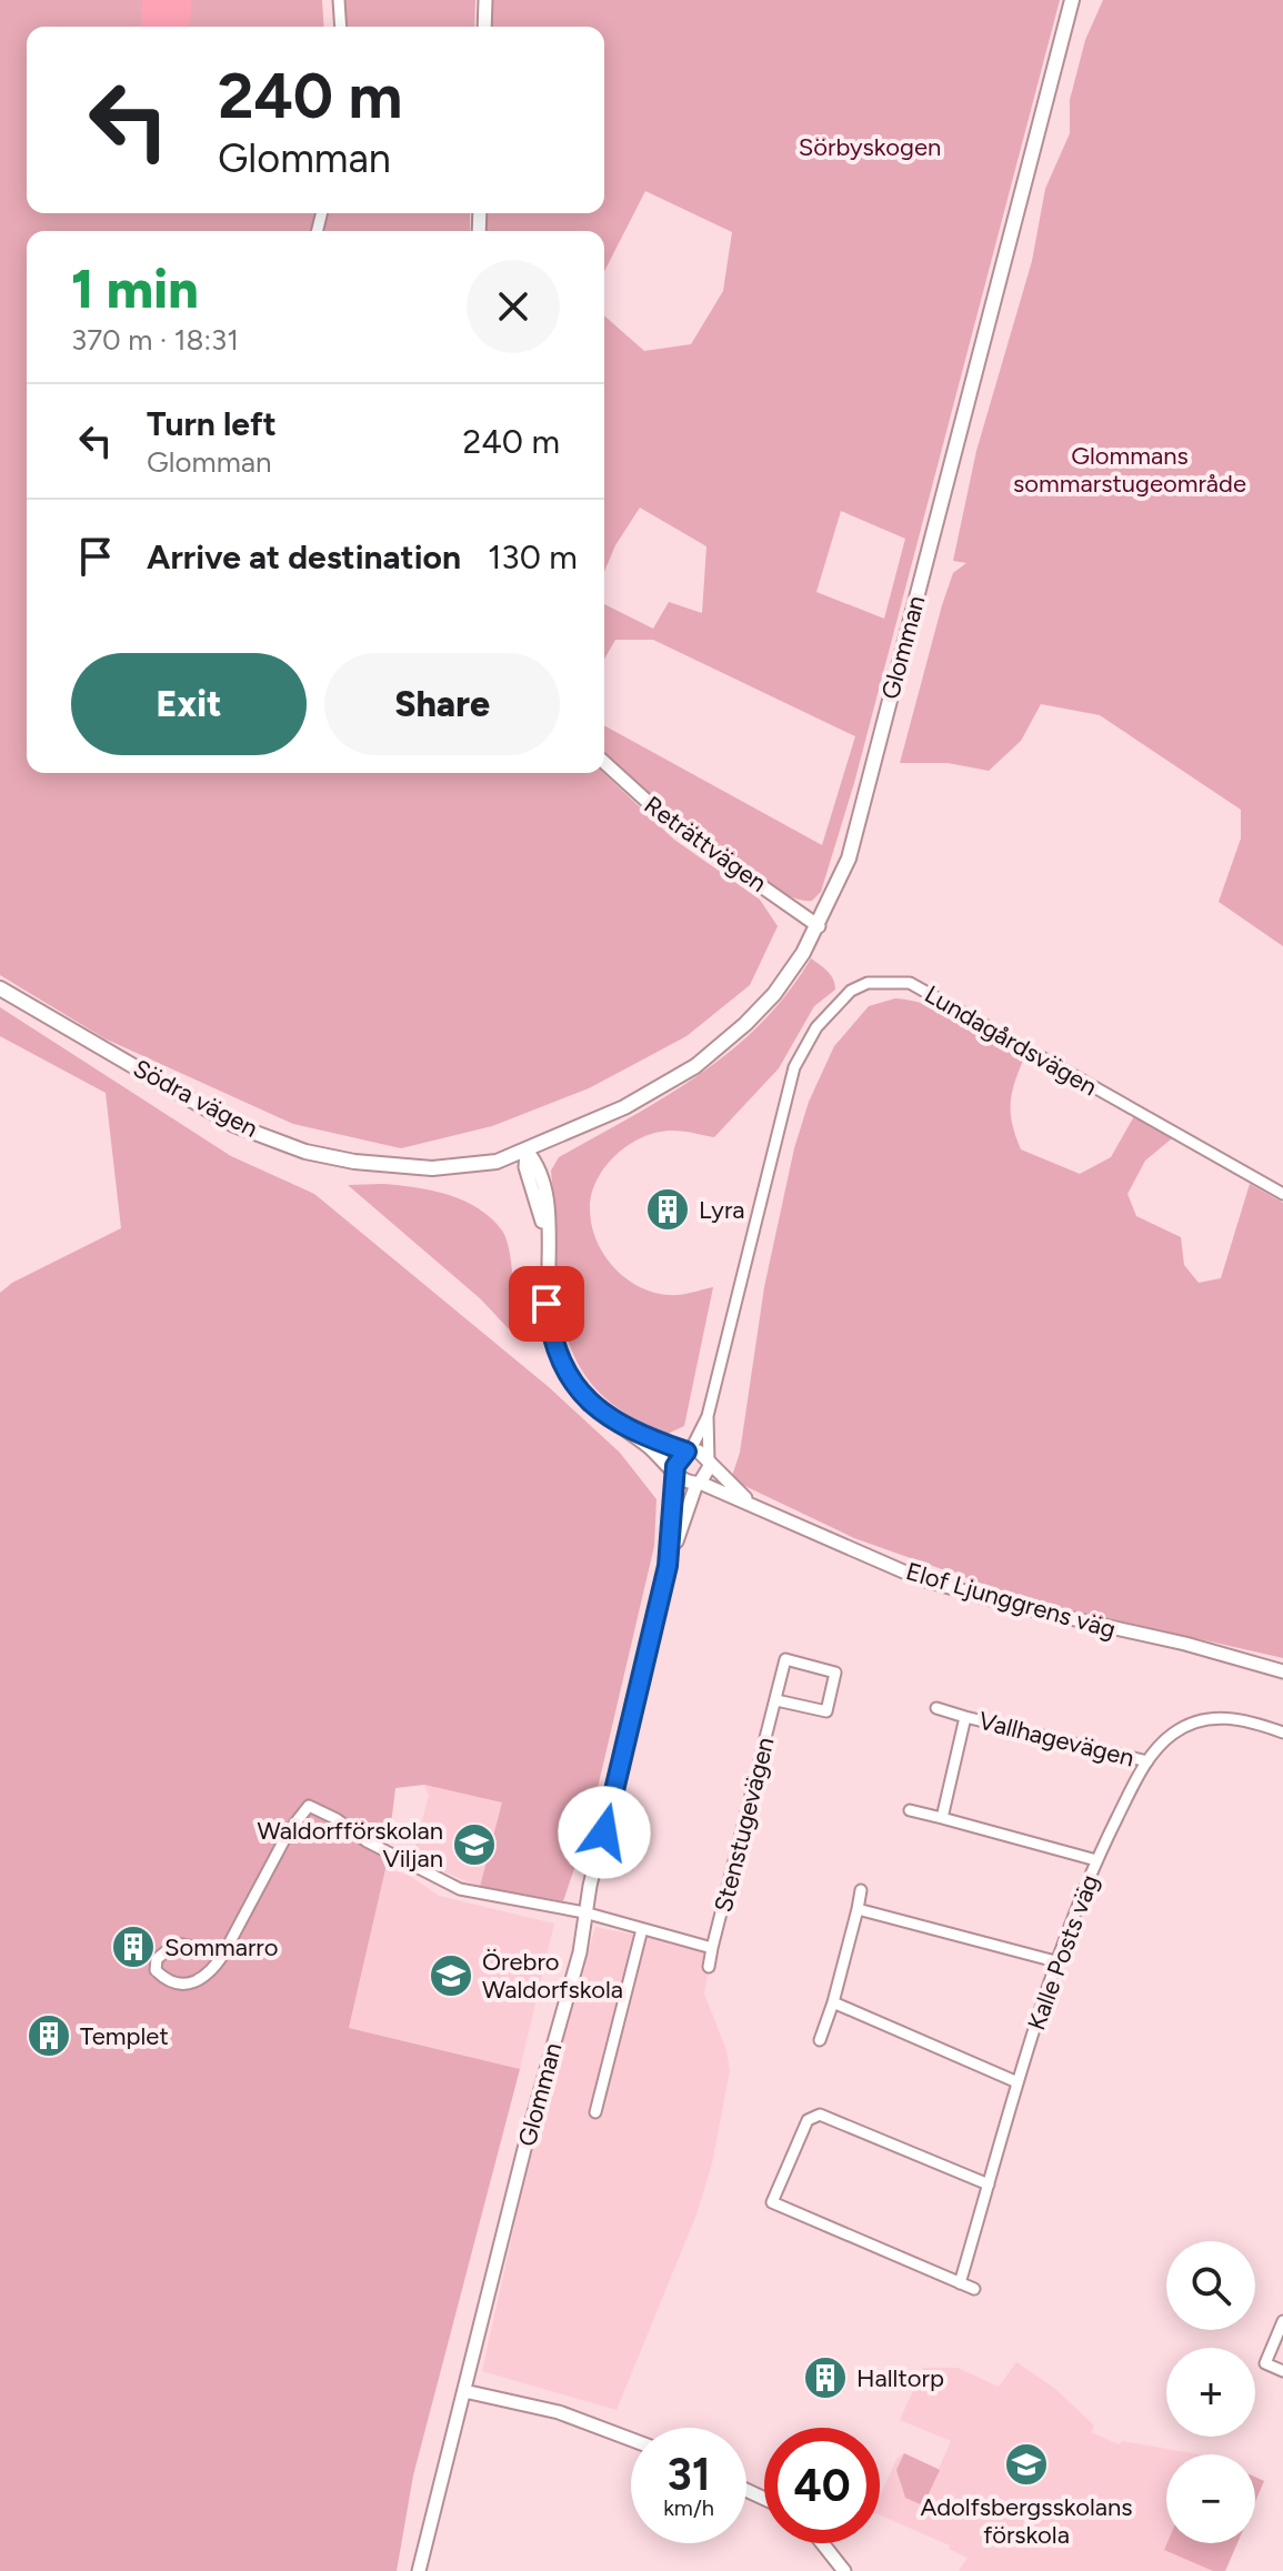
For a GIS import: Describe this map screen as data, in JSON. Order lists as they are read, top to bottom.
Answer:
{
  "streets": {
    "main road": ["Glomman", "Södra vägen"],
    "street": [
      "Reträttvägen",
      "Lundagårdsvägen",
      "Elof Ljunggrens väg",
      "Vallhagevägen",
      "Stenstugevägen",
      "Kalle Posts väg"
    ]
  },
  "crossings": [
    ["Glomman", "Reträttvägen"],
    ["Glomman", "Lundagårdsvägen"],
    ["Glomman", "Södra vägen"],
    ["Glomman", "Elof Ljunggrens väg"],
    ["Lundagårdsvägen", "Elof Ljunggrens väg"],
    ["Vallhagevägen", "Kalle Posts väg"]
  ],
  "parks": ["Sörbyskogen", "Glommans sommarstugeområde"],
  "places": {
    "building": [
      "Lyra",
      "Sommarro",
      "Templet",
      "Halltorp"
    ],
    "school or university": ["Waldorfförskolan Viljan", "Örebro Waldorfskola", "Adolfsbergsskolans förskola"]
  },
  "page": {
    "turn": ["240 m", "Glomman"],
    "heading": ["1 min", "370 m · 18:31"],
    "list": [
      {
        "name": "Turn left",
        "note": "Glomman",
        "value": "240 m"
      },
      {
        "name": "Arrive at destination",
        "value": "130 m"
      }
    ],
    "buttons": ["Exit", "Share"],
    "map_buttons": ["+", "−"],
    "speed": "31 km/h",
    "limit": "40"
  }
}
